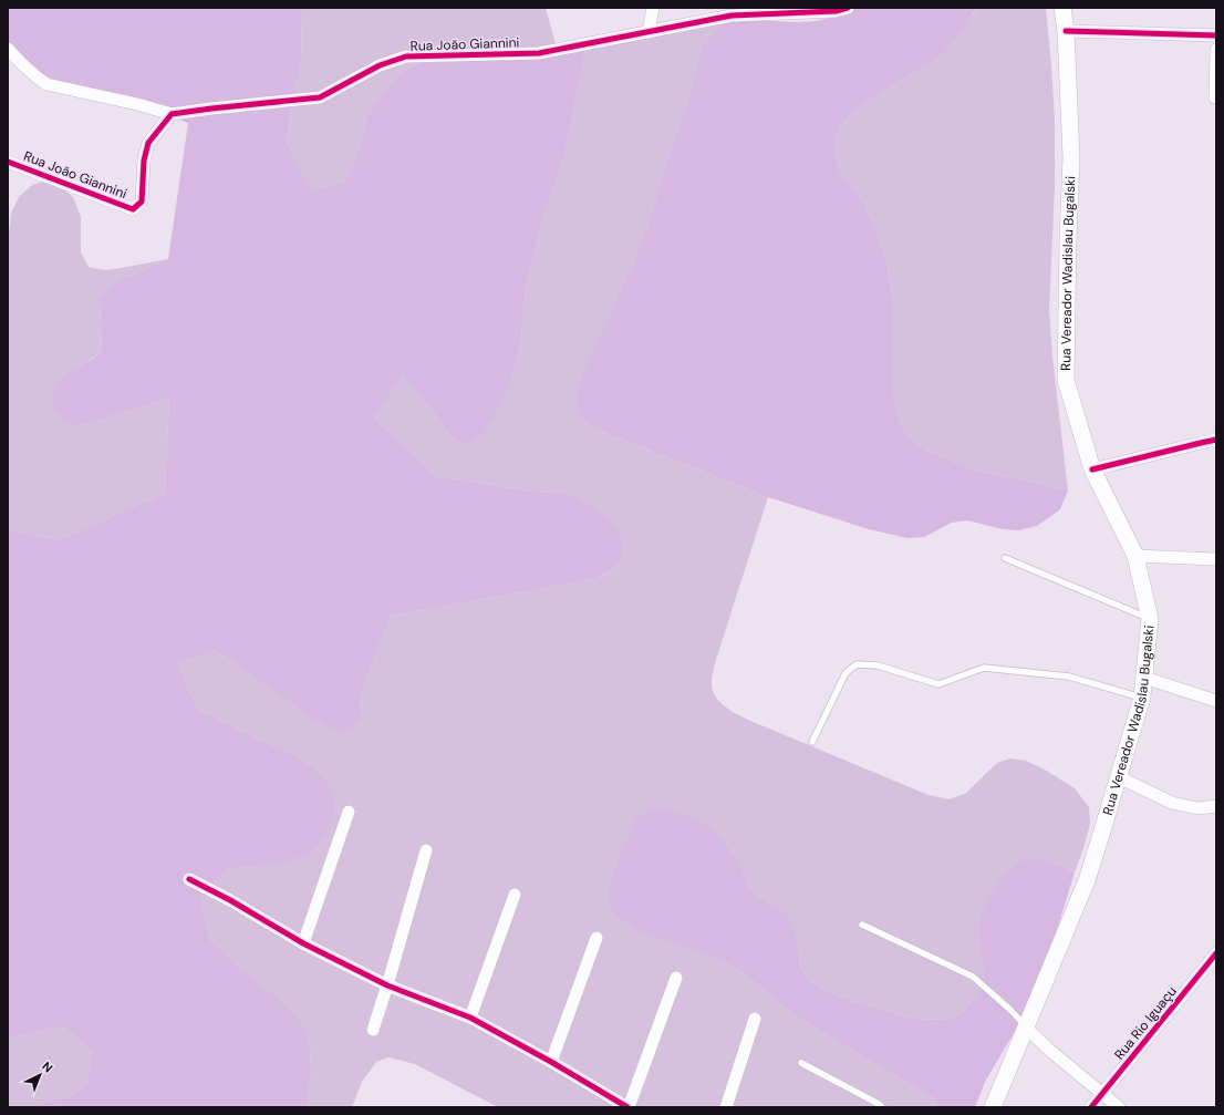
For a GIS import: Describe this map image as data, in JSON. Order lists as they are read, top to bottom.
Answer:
{
  "streets": {
    "main road": ["Rua Vereador Wadislau Bugalski"],
    "street": ["Rua João Giannini", "Rua Rio Iguaçu"]
  },
  "north": "top right"
}
